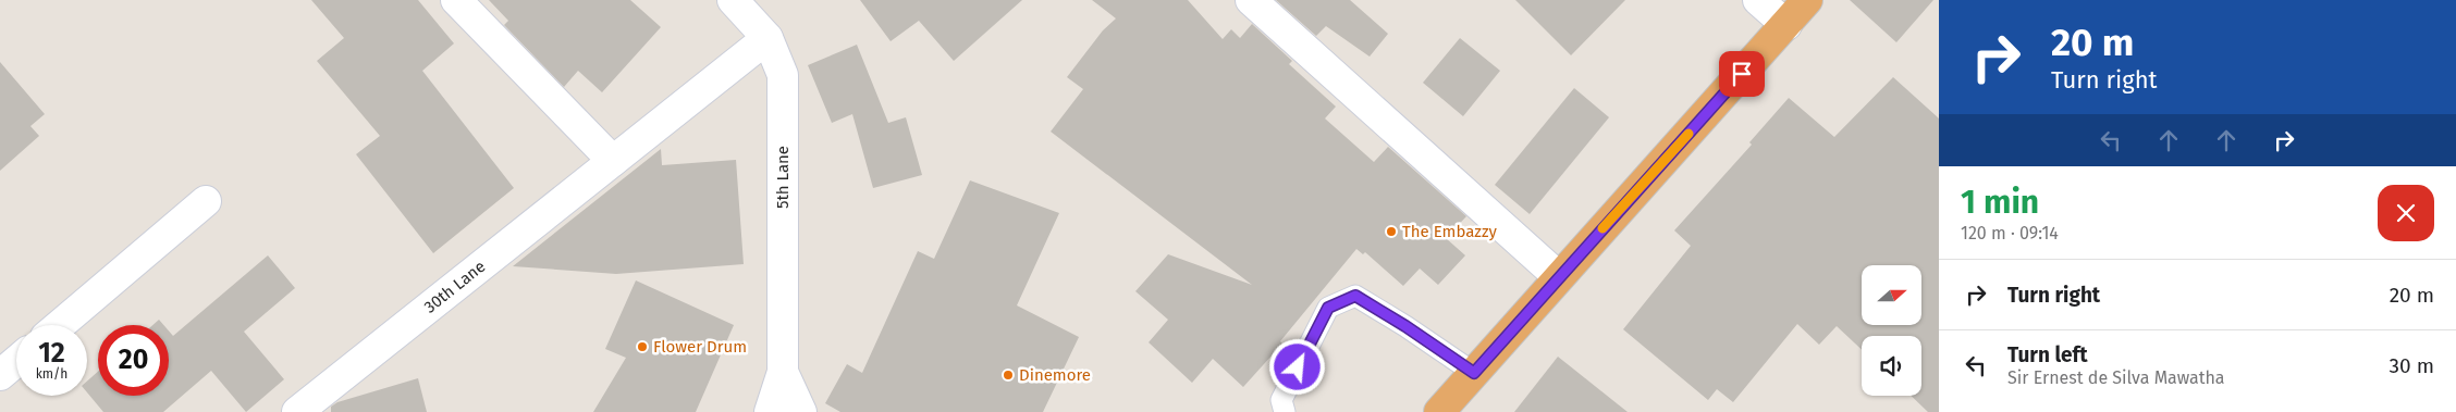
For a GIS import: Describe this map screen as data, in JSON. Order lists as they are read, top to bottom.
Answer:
{
  "streets": {
    "street": ["5th Lane", "30th Lane"]
  },
  "crossings": [
    ["5th Lane", "30th Lane"]
  ],
  "places": ["The Embazzy", "Flower Drum", "Dinemore"],
  "north": "right",
  "page": {
    "turn": ["20 m", "Turn right"],
    "heading": ["1 min", "120 m · 09:14"],
    "list": [
      {
        "name": "Turn right",
        "value": "20 m"
      },
      {
        "name": "Turn left",
        "note": "Sir Ernest de Silva Mawatha",
        "value": "30 m"
      }
    ],
    "speed": "12 km/h",
    "limit": "20"
  }
}
